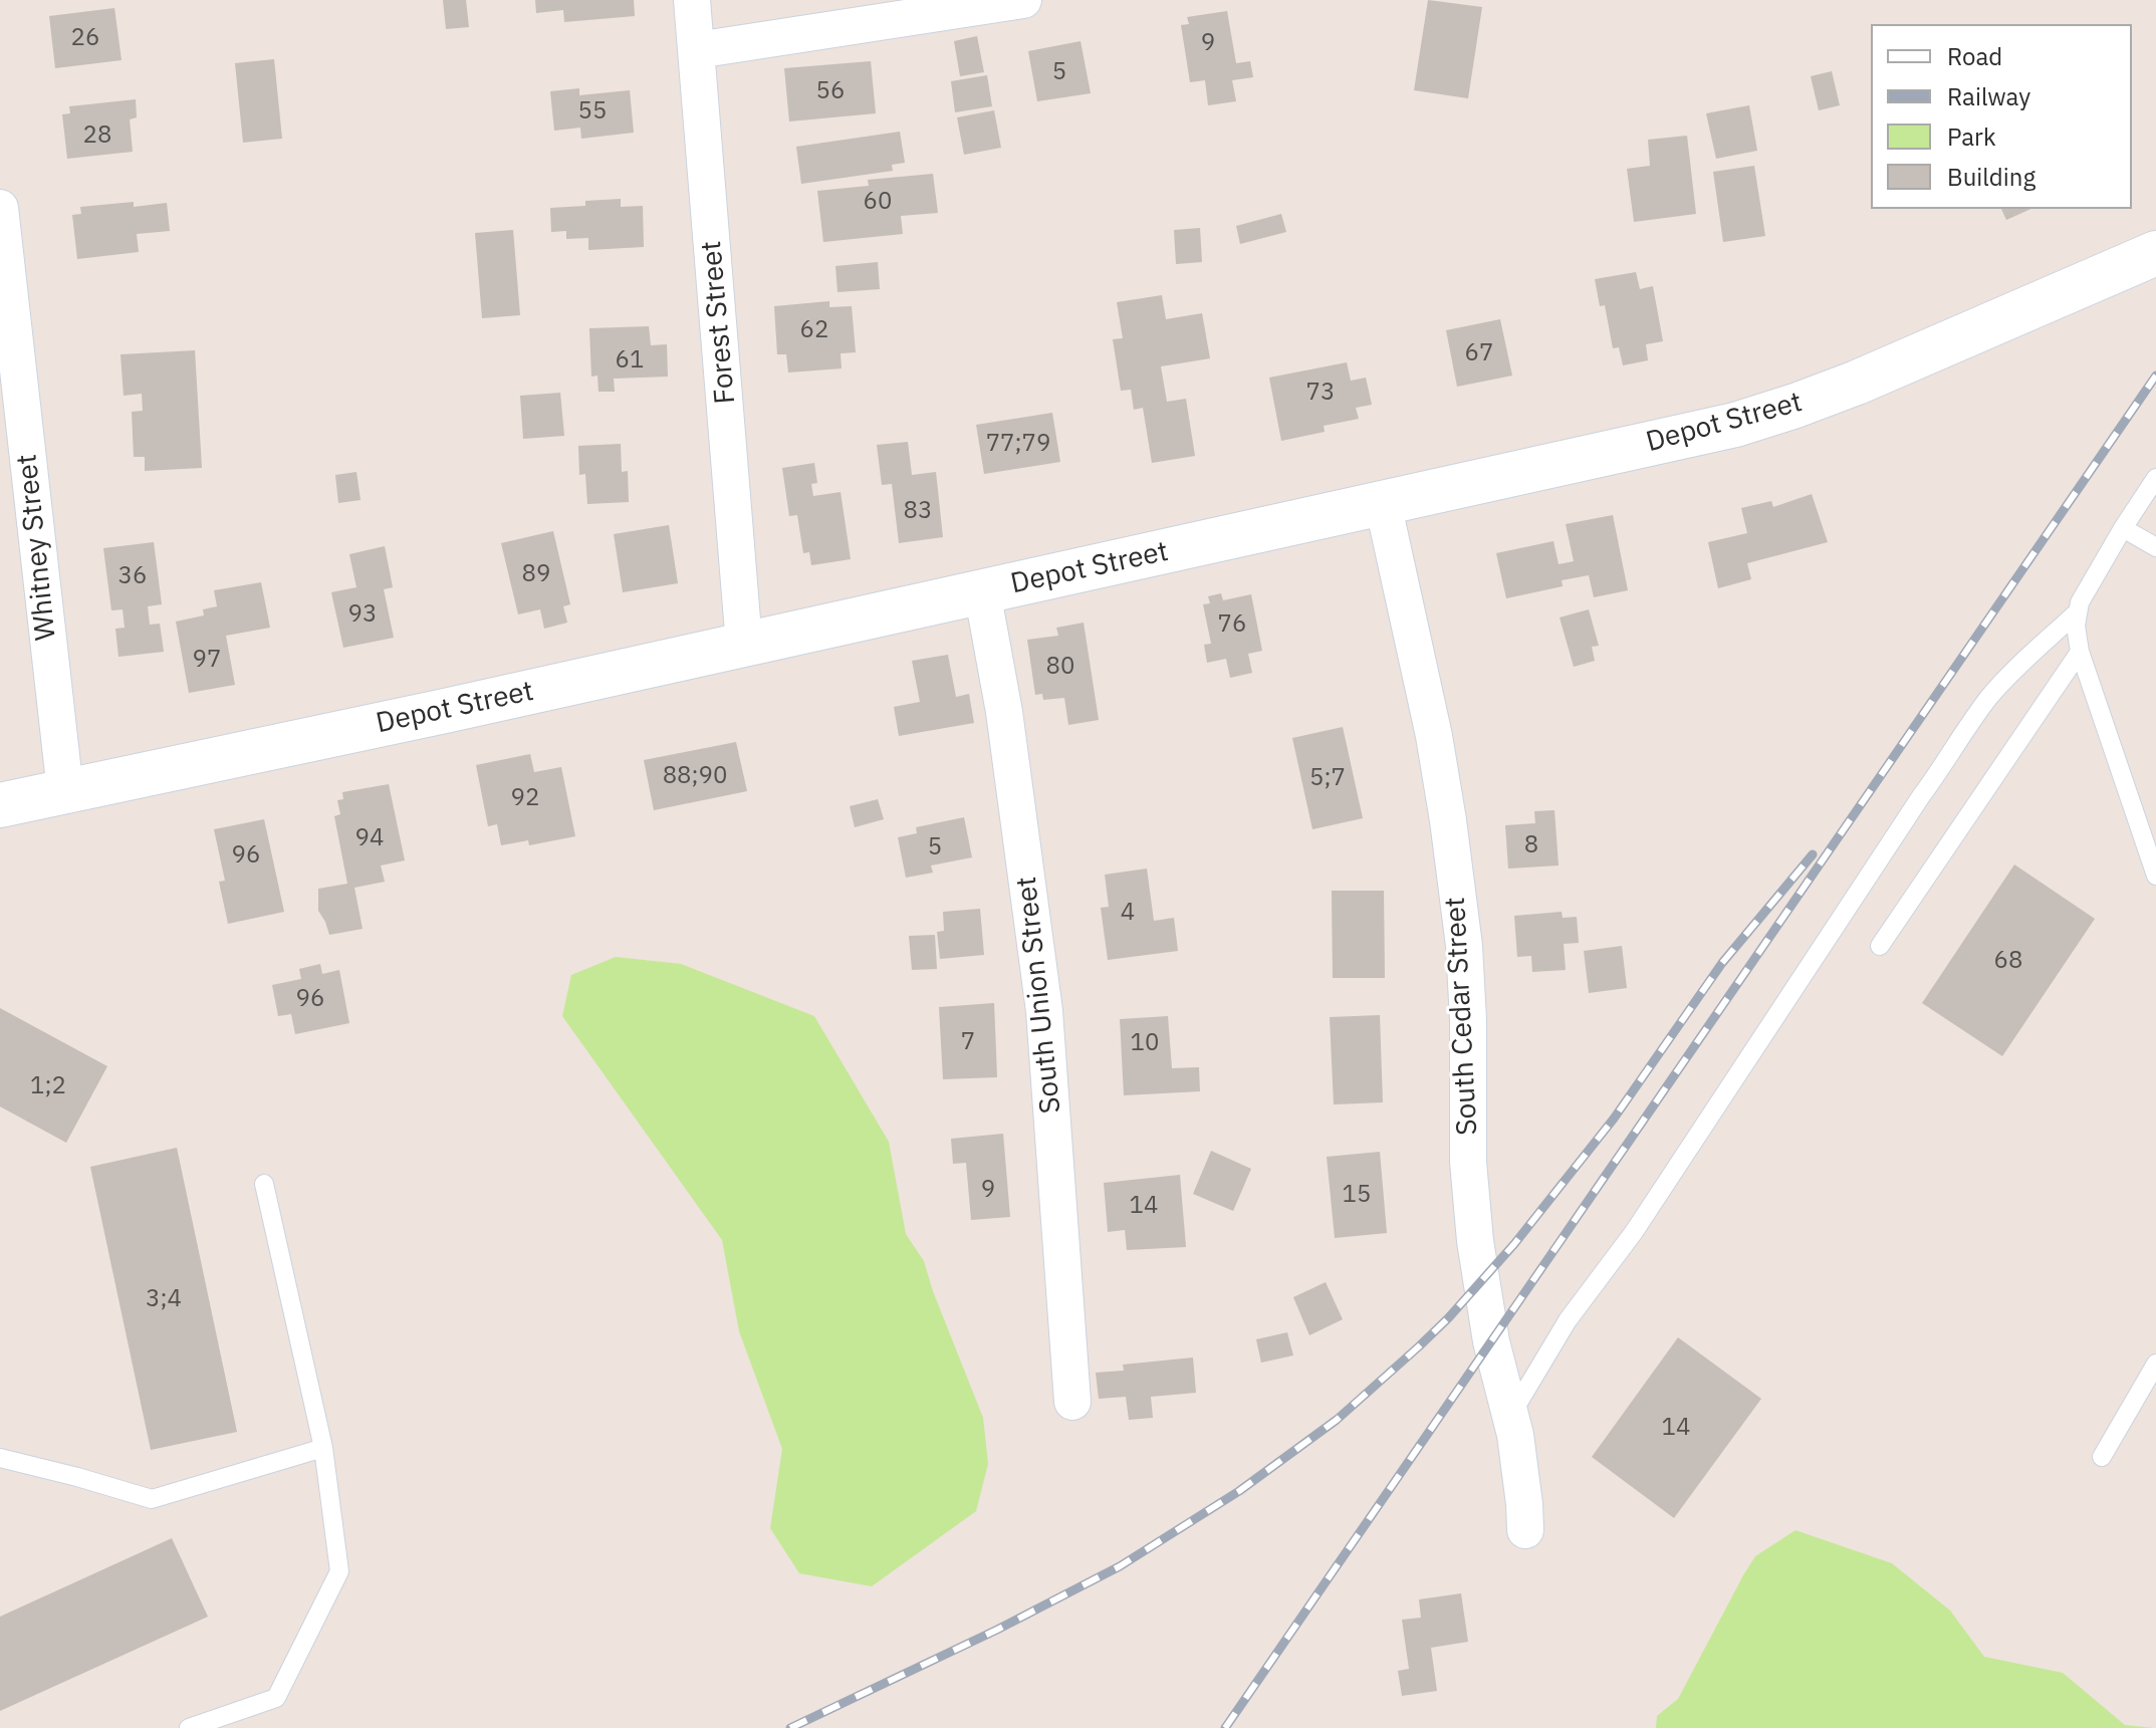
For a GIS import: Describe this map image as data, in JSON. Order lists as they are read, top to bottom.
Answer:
{
  "streets": {
    "main road": ["Depot Street"],
    "street": [
      "Forest Street",
      "Whitney Street",
      "South Union Street",
      "South Cedar Street"
    ]
  },
  "crossings": [
    ["Forest Street", "Depot Street"],
    ["Depot Street", "Whitney Street"],
    ["Depot Street", "South Union Street"],
    ["Depot Street", "South Cedar Street"]
  ],
  "house_numbers": [
    "26",
    "9",
    "5",
    "56",
    "55",
    "28",
    "60",
    "62",
    "67",
    "61",
    "73",
    "77;79",
    "83",
    "89",
    "36",
    "93",
    "76",
    "97",
    "80",
    "88;90",
    "5;7",
    "92",
    "94",
    "8",
    "5",
    "96",
    "4",
    "68",
    "96",
    "7",
    "10",
    "1;2",
    "9",
    "15",
    "14",
    "3;4",
    "14"
  ],
  "legend": [
    "Road",
    "Railway",
    "Park",
    "Building"
  ]
}
